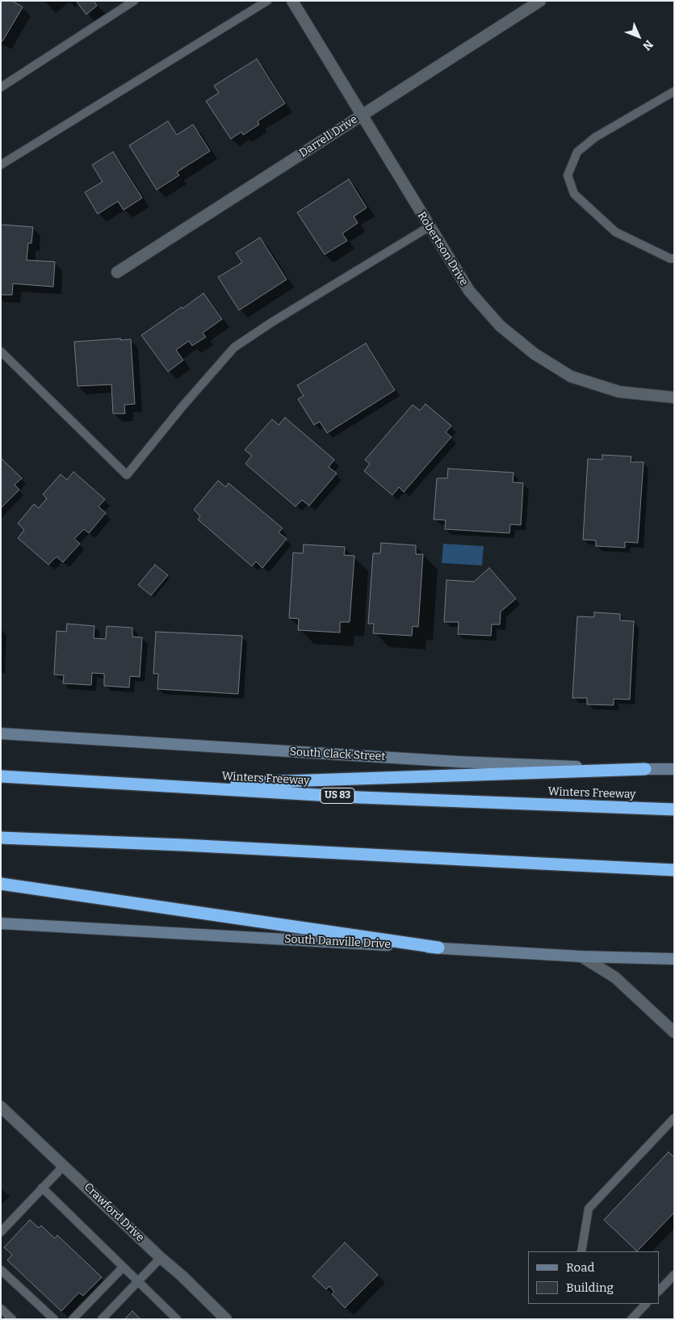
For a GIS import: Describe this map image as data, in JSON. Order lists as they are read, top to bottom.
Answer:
{
  "streets": {
    "highway": ["Winters Freeway", "US 83"],
    "main road": ["South Clack Street", "South Danville Drive"],
    "street": ["Darrell Drive", "Robertson Drive", "Crawford Drive"]
  },
  "crossings": [
    ["Darrell Drive", "Robertson Drive"]
  ],
  "legend": ["Road", "Building"],
  "north": "bottom right"
}
